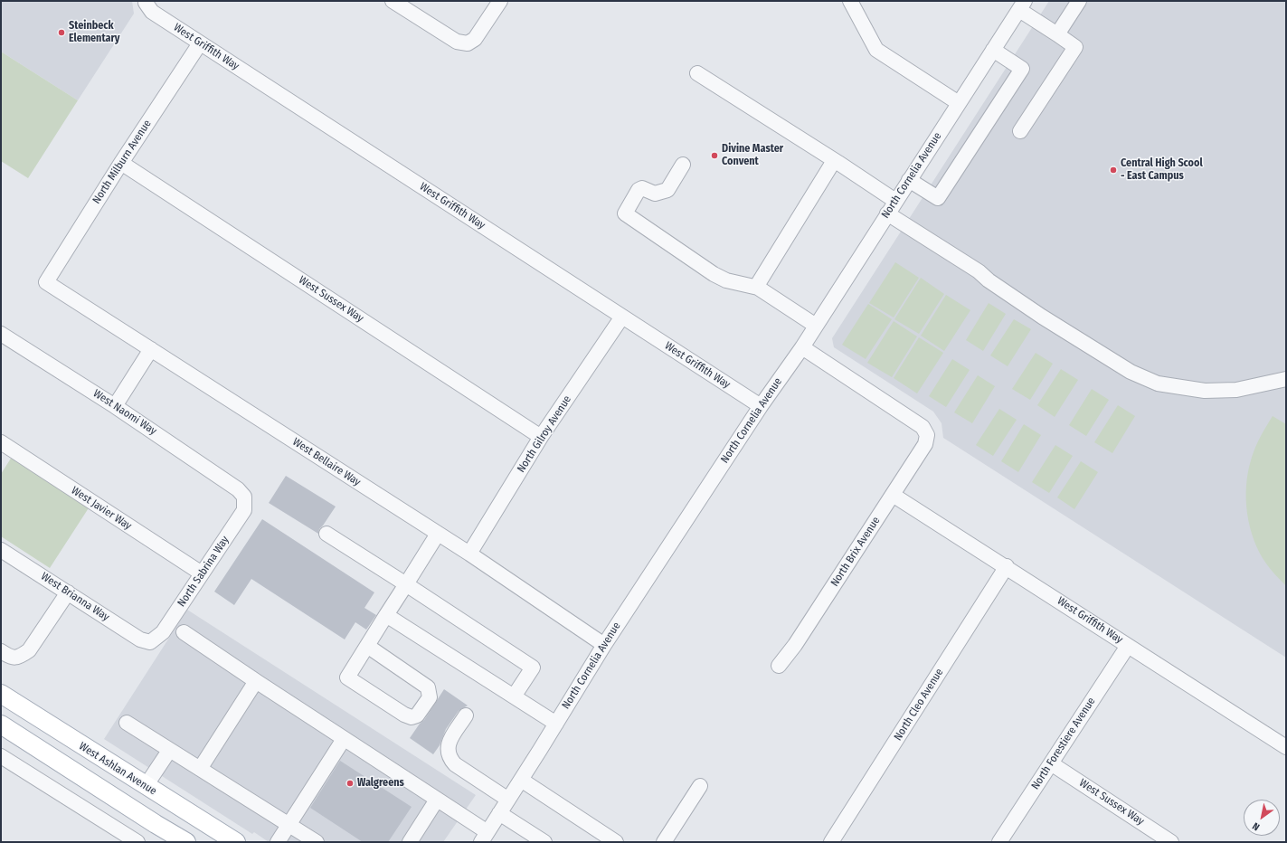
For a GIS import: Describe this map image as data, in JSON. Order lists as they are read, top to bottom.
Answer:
{
  "streets": {
    "main road": ["West Ashlan Avenue"],
    "street": [
      "West Griffith Way",
      "North Milburn Avenue",
      "North Cornelia Avenue",
      "West Sussex Way",
      "West Naomi Way",
      "North Gilroy Avenue",
      "West Bellaire Way",
      "West Javier Way",
      "North Brix Avenue",
      "North Sabrina Way",
      "West Brianna Way",
      "North Cleo Avenue",
      "North Forestiere Avenue"
    ]
  },
  "crossings": [
    ["West Griffith Way", "North Milburn Avenue"],
    ["West Griffith Way", "North Cornelia Avenue"],
    ["West Griffith Way", "North Gilroy Avenue"],
    ["West Griffith Way", "North Brix Avenue"],
    ["West Griffith Way", "North Cleo Avenue"],
    ["West Griffith Way", "North Forestiere Avenue"],
    ["North Milburn Avenue", "West Sussex Way"],
    ["North Milburn Avenue", "West Bellaire Way"],
    ["North Cornelia Avenue", "West Bellaire Way"],
    ["North Cornelia Avenue", "North Brix Avenue"],
    ["West Sussex Way", "North Gilroy Avenue"],
    ["West Sussex Way", "North Forestiere Avenue"],
    ["West Naomi Way", "North Sabrina Way"],
    ["North Gilroy Avenue", "West Bellaire Way"],
    ["West Javier Way", "North Sabrina Way"],
    ["North Sabrina Way", "West Brianna Way"]
  ],
  "places": [
    "Steinbeck Elementary",
    "Divine Master Convent",
    "Central High Scool - East Campus",
    "Walgreens"
  ],
  "north": "bottom left"
}
